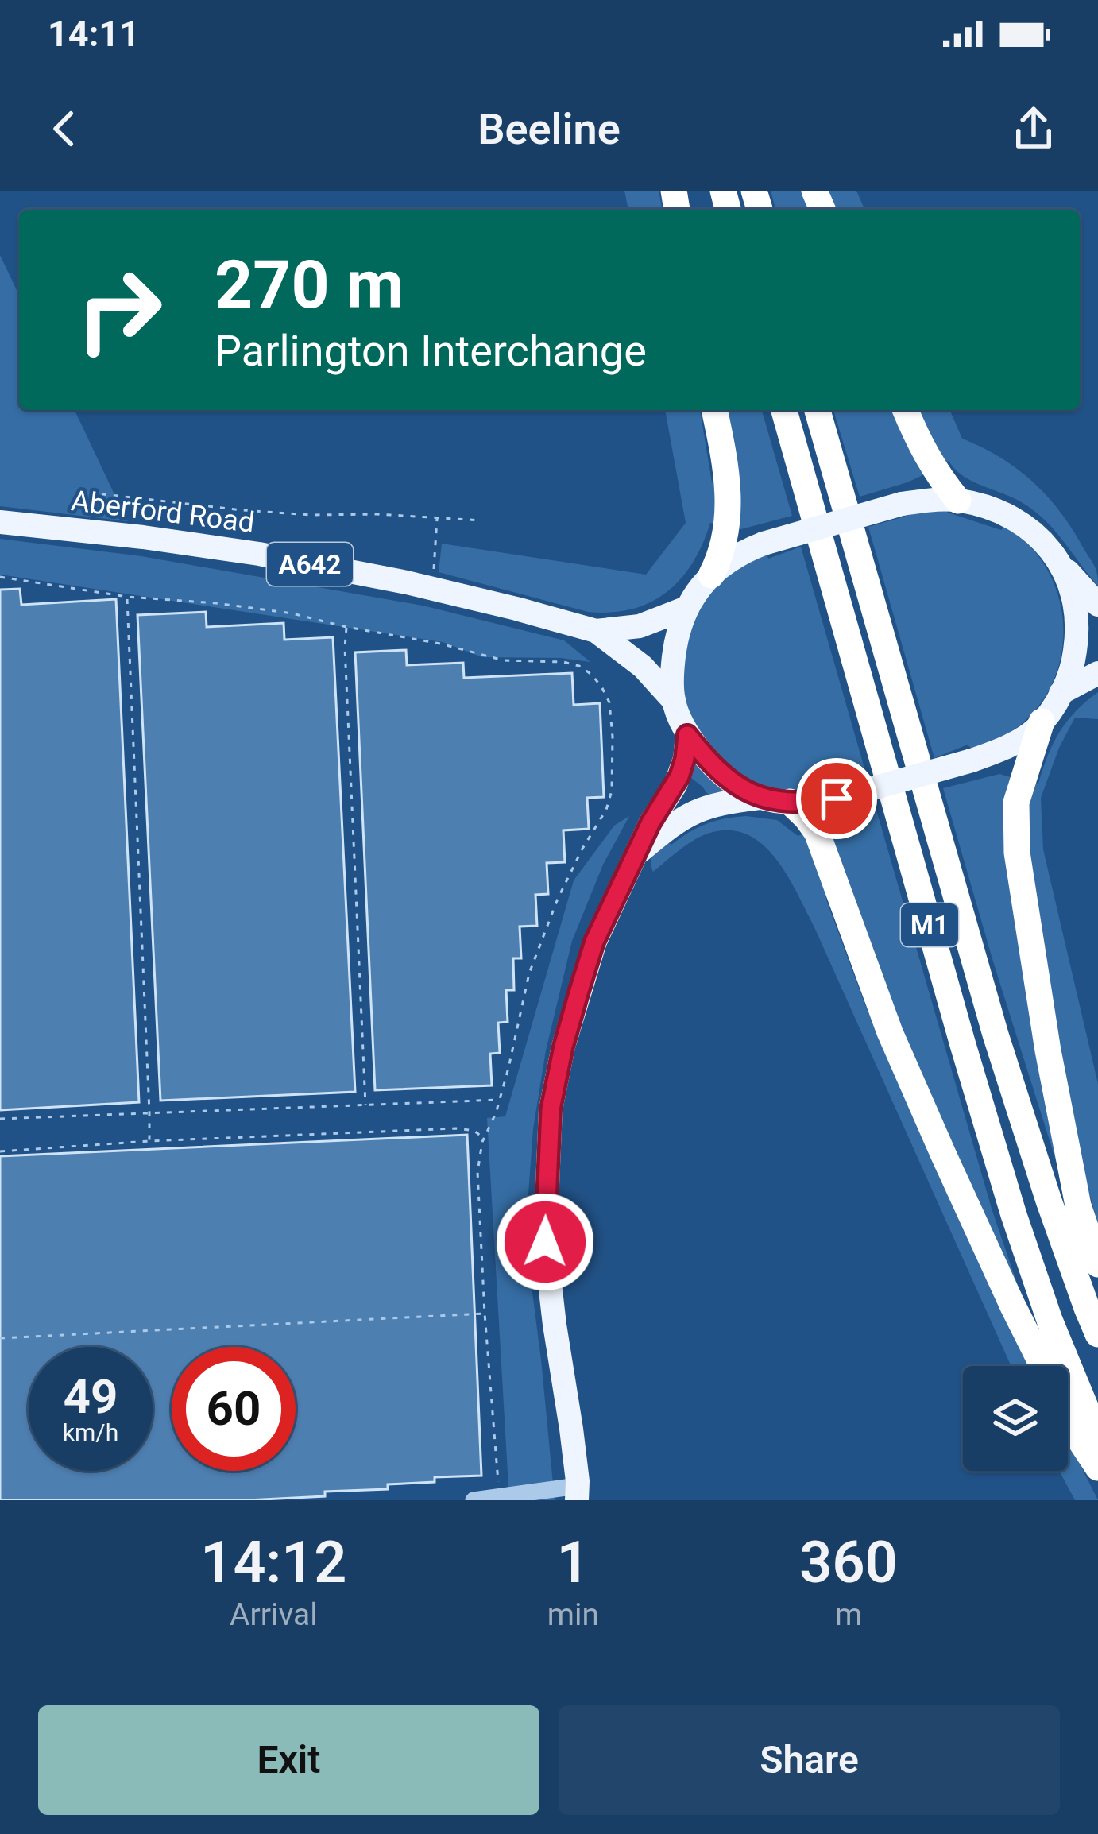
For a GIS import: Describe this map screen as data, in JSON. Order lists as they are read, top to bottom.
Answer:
{
  "streets": {
    "highway": ["M1"],
    "main road": ["Aberford Road", "A642"]
  },
  "page": {
    "status": "14:11",
    "header": "Beeline",
    "turn": ["270 m", "Parlington Interchange"],
    "speed": "49 km/h",
    "limit": "60",
    "eta": [
      "14:12",
      "Arrival",
      "1",
      "min",
      "360",
      "m"
    ],
    "buttons": ["Exit", "Share"]
  }
}
